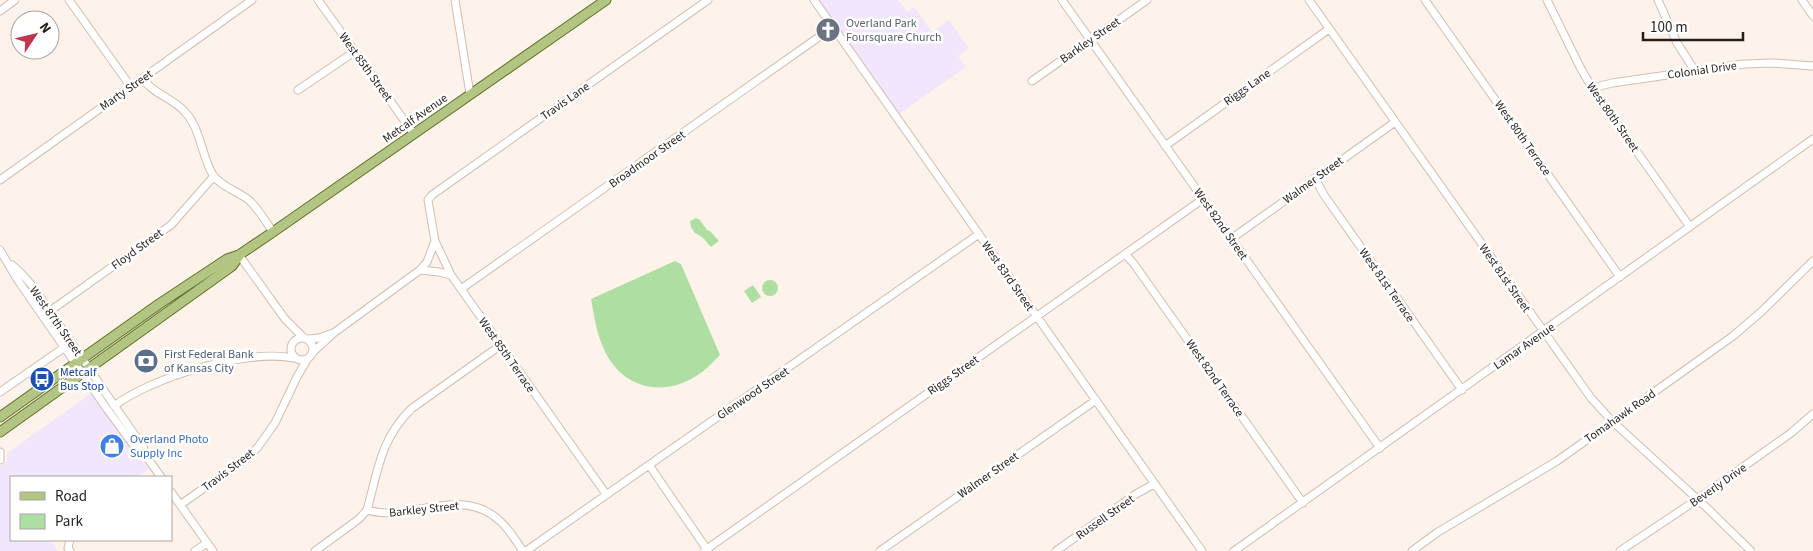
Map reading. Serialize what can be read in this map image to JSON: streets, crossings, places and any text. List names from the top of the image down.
{
  "streets": {
    "main road": ["Metcalf Avenue"],
    "street": [
      "Barkley Street",
      "West 85th Street",
      "Colonial Drive",
      "Riggs Lane",
      "Marty Street",
      "Travis Lane",
      "West 80th Street",
      "West 80th Terrace",
      "Broadmoor Street",
      "Walmer Street",
      "West 82nd Street",
      "Floyd Street",
      "West 83rd Street",
      "West 81st Street",
      "West 81st Terrace",
      "West 87th Street",
      "Lamar Avenue",
      "West 85th Terrace",
      "Riggs Street",
      "West 82nd Terrace",
      "Glenwood Street",
      "Tomahawk Road",
      "Travis Street",
      "Beverly Drive",
      "Russell Street"
    ]
  },
  "crossings": [
    ["Barkley Street", "West 82nd Street"],
    ["Barkley Street", "Glenwood Street"],
    ["West 85th Street", "Metcalf Avenue"],
    ["Colonial Drive", "West 80th Street"],
    ["Riggs Lane", "West 82nd Street"],
    ["Riggs Lane", "West 81st Street"],
    ["Travis Lane", "West 85th Terrace"],
    ["West 80th Street", "Lamar Avenue"],
    ["Metcalf Avenue", "West 87th Street"],
    ["West 80th Terrace", "Lamar Avenue"],
    ["Broadmoor Street", "West 83rd Street"],
    ["Broadmoor Street", "West 85th Terrace"],
    ["Walmer Street", "West 82nd Street"],
    ["Walmer Street", "West 83rd Street"],
    ["Walmer Street", "West 81st Street"],
    ["Walmer Street", "West 81st Terrace"],
    ["West 82nd Street", "Lamar Avenue"],
    ["West 82nd Street", "Riggs Street"],
    ["Floyd Street", "West 87th Street"],
    ["West 83rd Street", "Riggs Street"],
    ["West 83rd Street", "Glenwood Street"],
    ["West 83rd Street", "Russell Street"],
    ["West 81st Street", "Lamar Avenue"],
    ["West 81st Street", "Tomahawk Road"],
    ["West 81st Street", "Beverly Drive"],
    ["West 81st Terrace", "Lamar Avenue"],
    ["Lamar Avenue", "West 82nd Terrace"],
    ["West 85th Terrace", "Glenwood Street"],
    ["West 85th Terrace", "Travis Street"],
    ["Riggs Street", "West 82nd Terrace"]
  ],
  "places": {
    "church": ["Overland Park Foursquare Church"],
    "bank": ["First Federal Bank of Kansas City"],
    "bus stop": ["Metcalf Bus Stop"],
    "shop": ["Overland Photo Supply Inc"]
  },
  "legend": ["Road", "Park"],
  "scale_bar": "100 m",
  "north": "top right"
}
